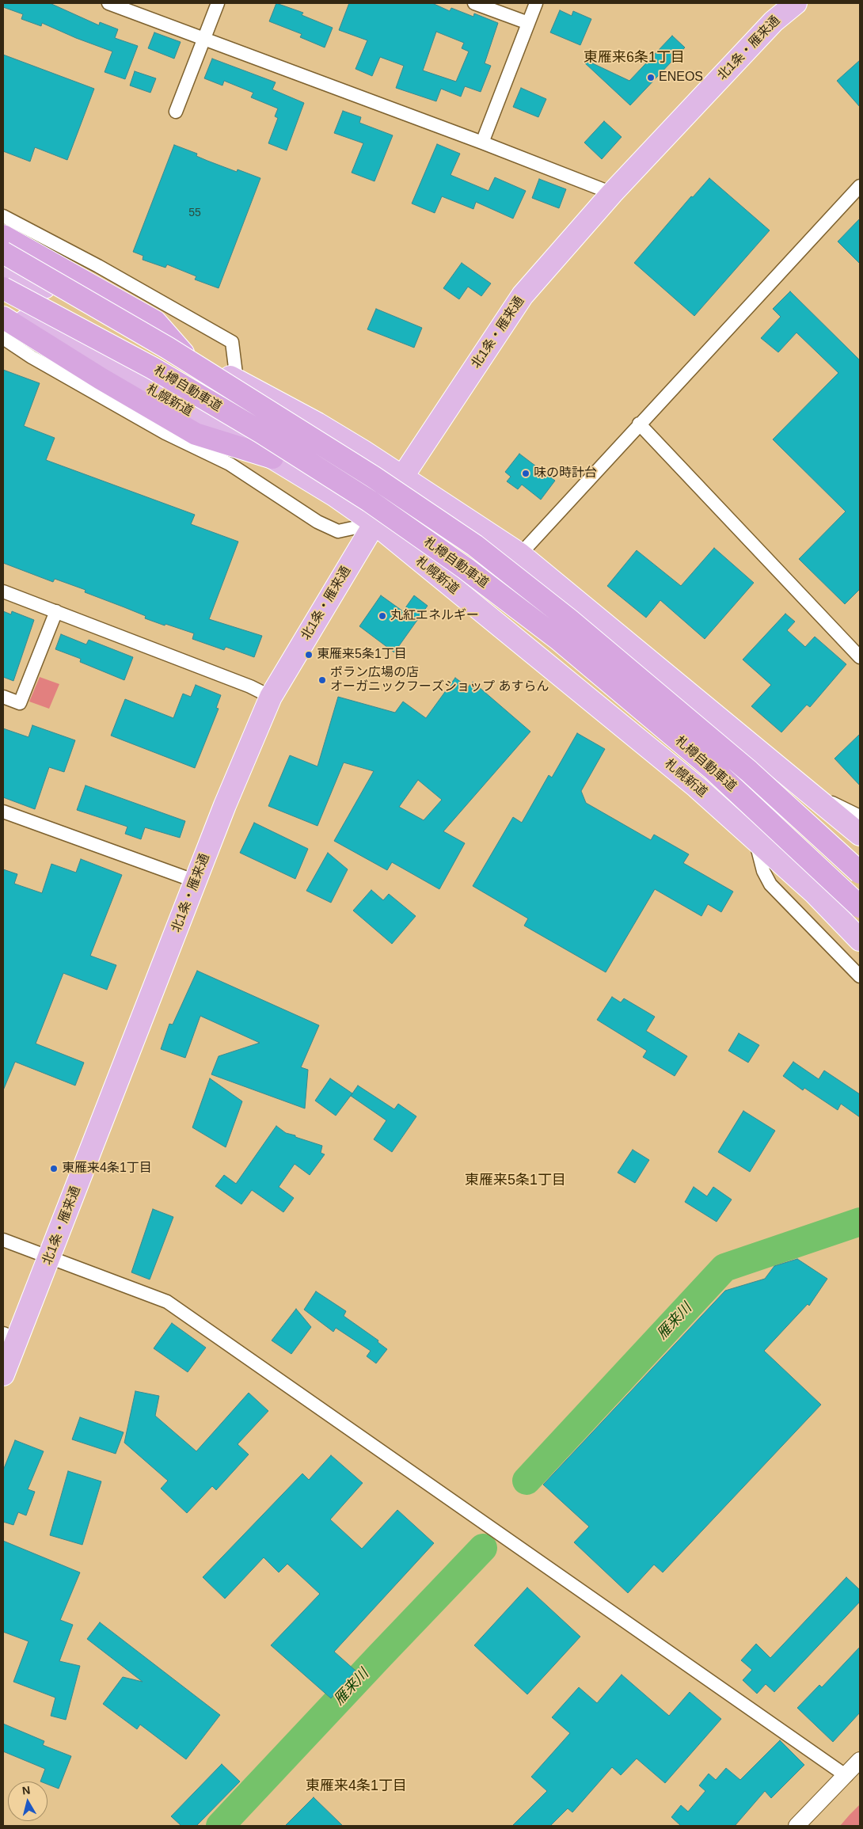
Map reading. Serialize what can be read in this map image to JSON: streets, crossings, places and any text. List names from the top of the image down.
{
  "streets": {
    "highway": ["北1条・雁来通", "札樽自動車道", "札幌新道"]
  },
  "crossings": [
    ["北1条・雁来通", "札幌新道"]
  ],
  "districts": ["東雁来6条1丁目", "東雁来5条1丁目", "東雁来4条1丁目"],
  "water": ["雁来川"],
  "places": [
    "ENEOS",
    "味の時計台",
    "丸紅エネルギー",
    "東雁来5条1丁目",
    "ポラン広場の店 オーガニックフーズショップ あすらん",
    "東雁来4条1丁目"
  ],
  "house_numbers": ["55"],
  "north": "top"
}
